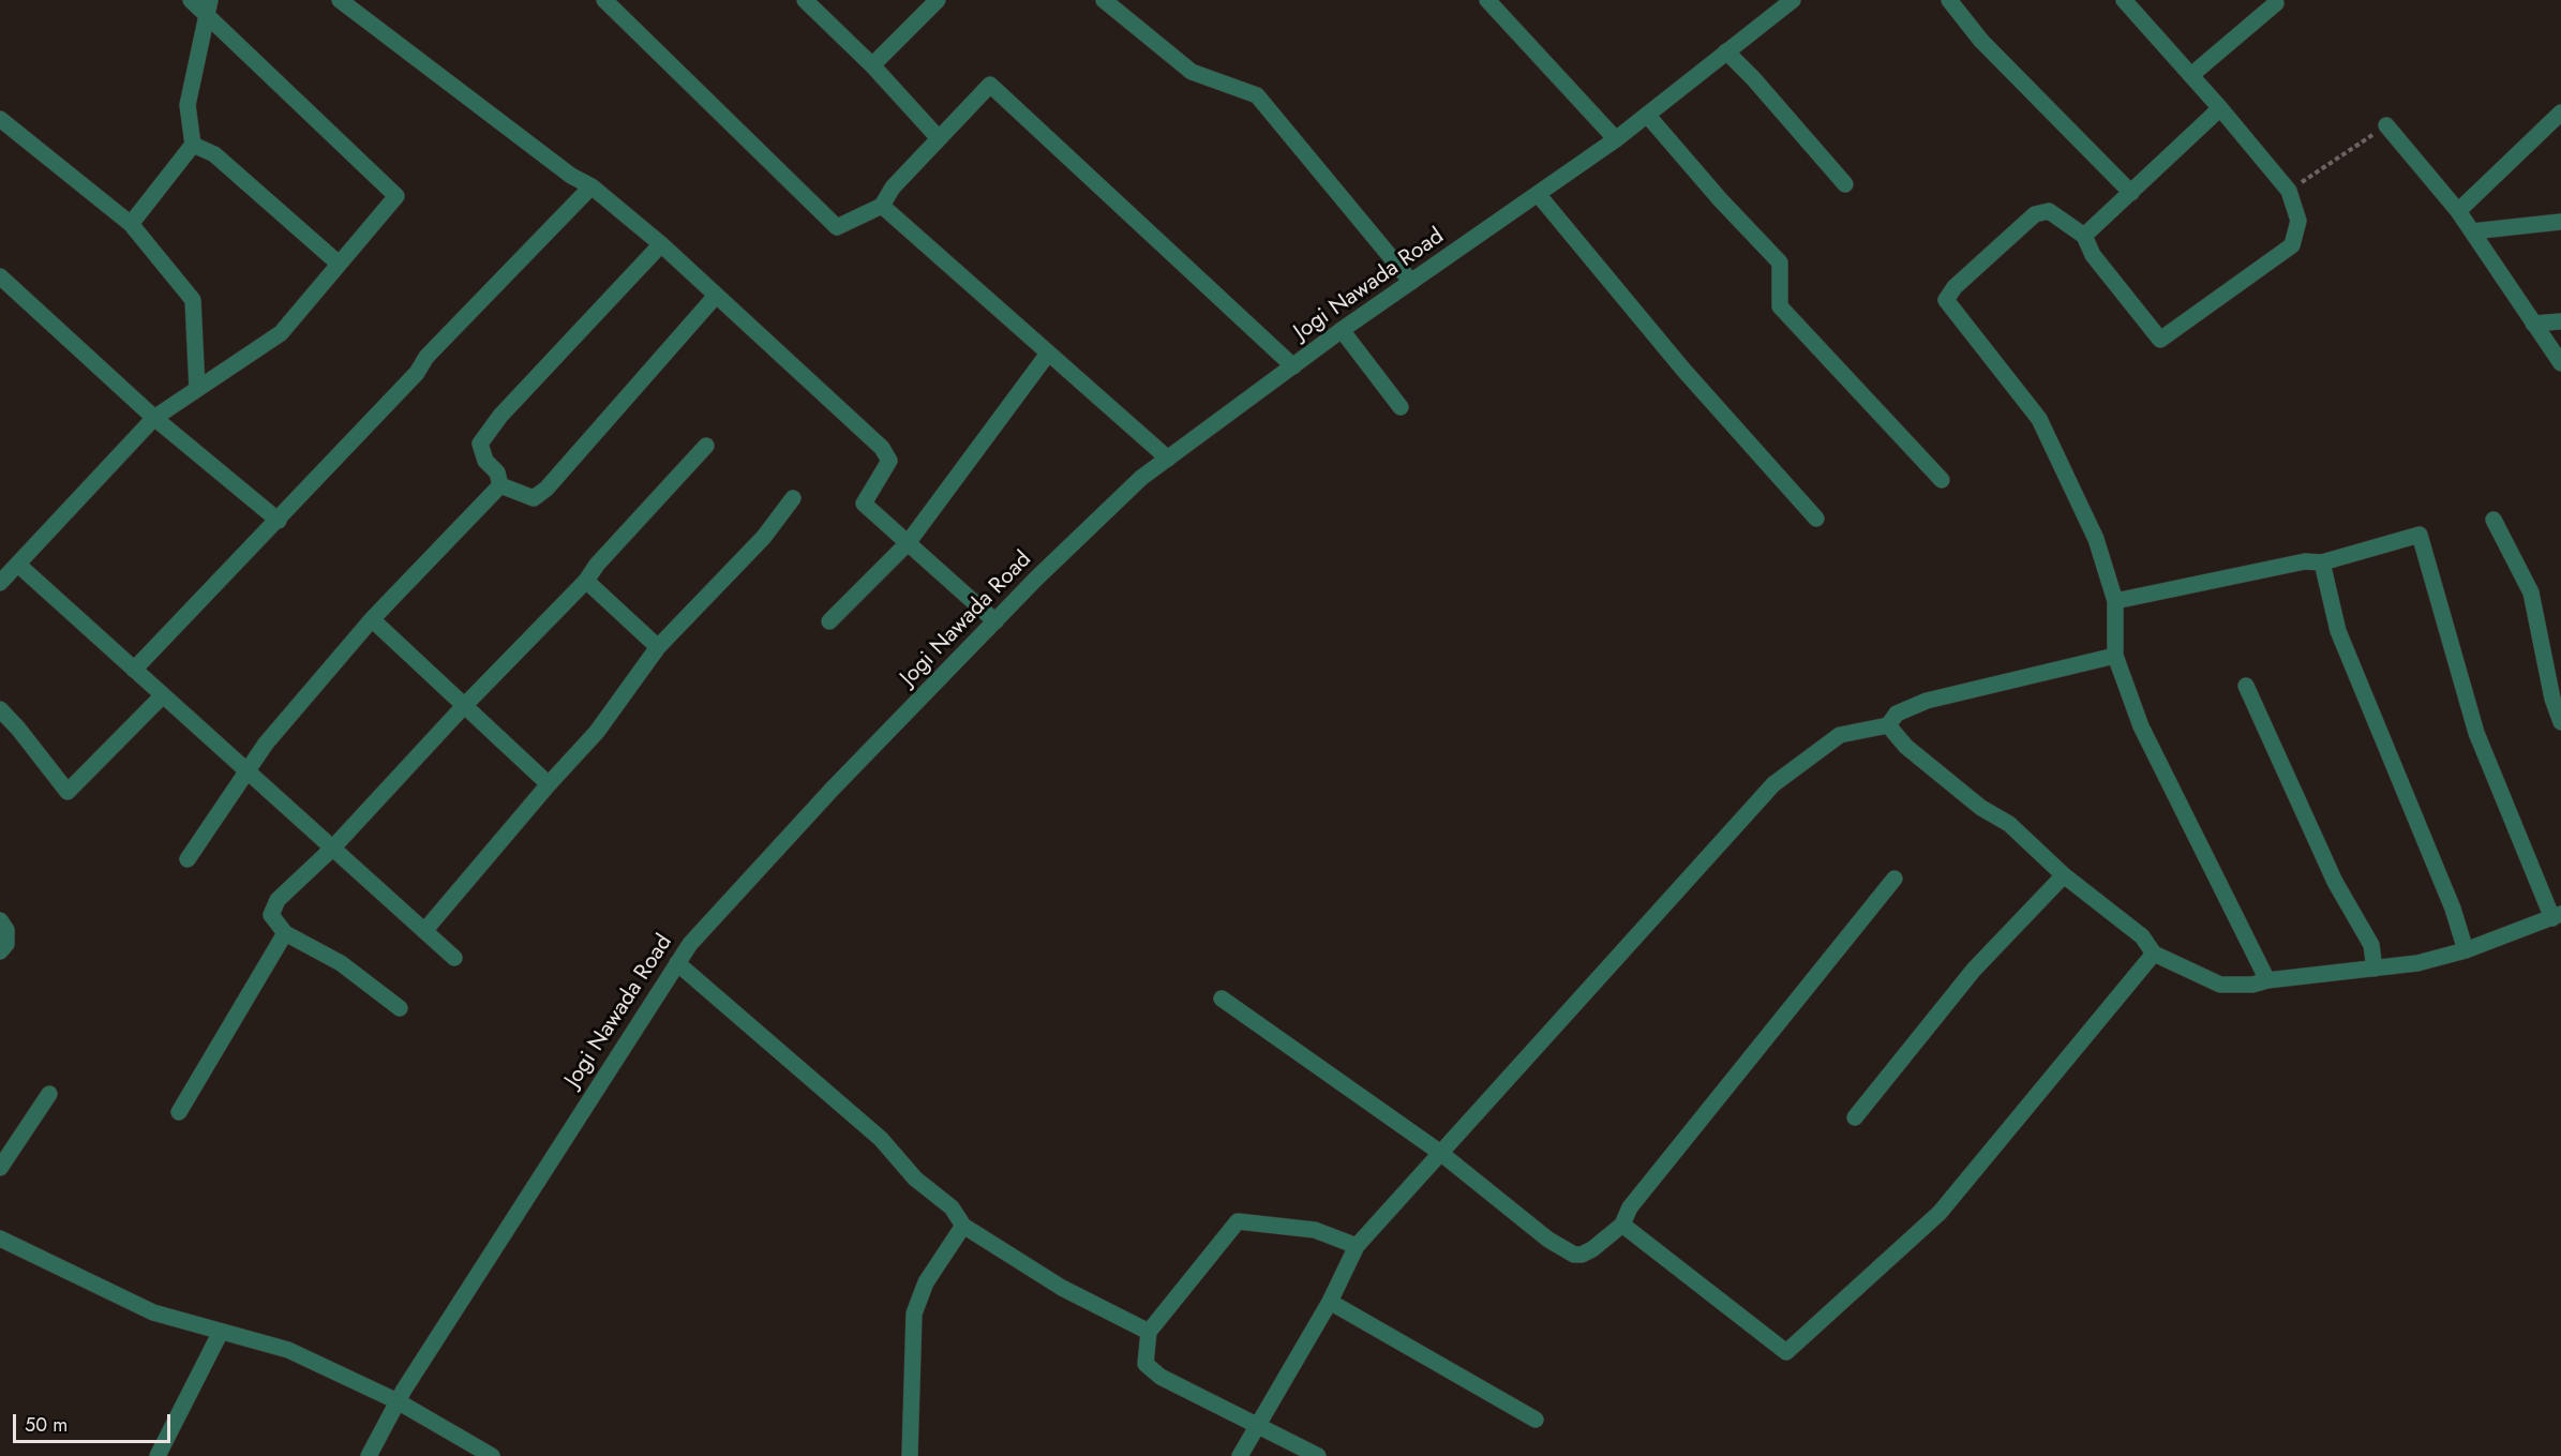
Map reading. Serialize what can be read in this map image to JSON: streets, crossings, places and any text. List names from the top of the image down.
{
  "streets": {
    "street": ["Jogi Nawada Road"]
  },
  "scale_bar": "50 m"
}
